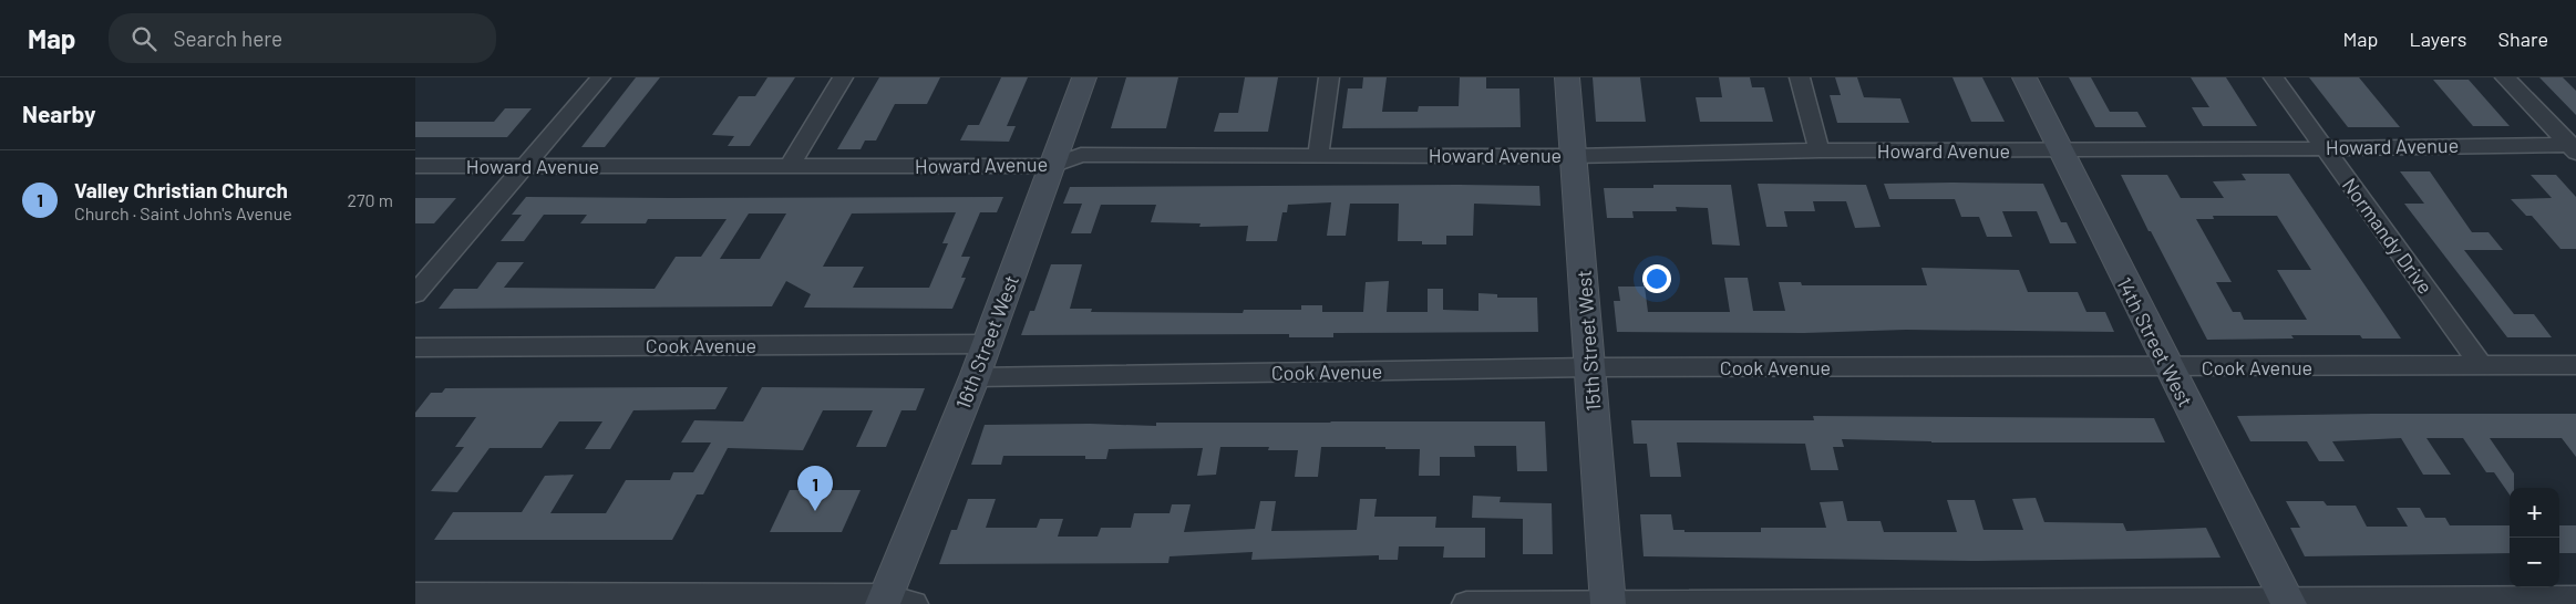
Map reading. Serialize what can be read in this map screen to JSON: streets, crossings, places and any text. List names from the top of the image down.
{
  "streets": {
    "street": [
      "Howard Avenue",
      "Normandy Drive",
      "15th Street West",
      "16th Street West",
      "14th Street West",
      "Cook Avenue"
    ]
  },
  "crossings": [
    ["Howard Avenue", "Normandy Drive"],
    ["Howard Avenue", "15th Street West"],
    ["Howard Avenue", "16th Street West"],
    ["Howard Avenue", "14th Street West"],
    ["Normandy Drive", "Cook Avenue"],
    ["15th Street West", "Cook Avenue"],
    ["16th Street West", "Cook Avenue"],
    ["14th Street West", "Cook Avenue"]
  ],
  "page": {
    "header": "Map",
    "search": "Search here",
    "nav": ["Map", "Layers", "Share"],
    "heading": "Nearby",
    "list": [
      {
        "mark": "1",
        "name": "Valley Christian Church",
        "note": "Church · Saint John's Avenue",
        "value": "270 m"
      }
    ],
    "pins": "1",
    "map_buttons": ["+", "−"]
  }
}
